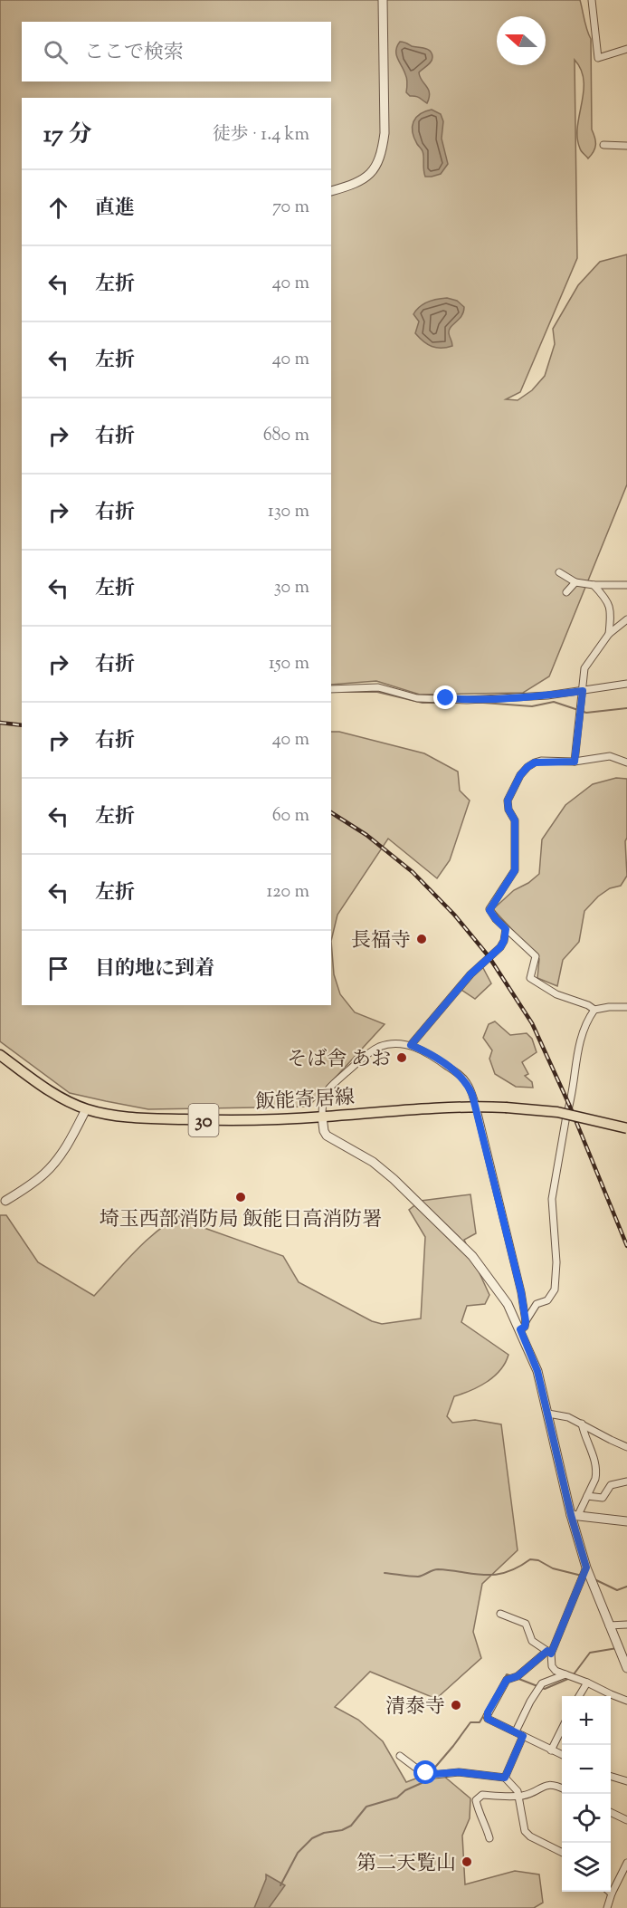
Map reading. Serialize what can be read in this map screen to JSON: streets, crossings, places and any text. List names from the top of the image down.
{
  "streets": {
    "main road": ["飯能寄居線", "30"]
  },
  "places": [
    "長福寺",
    "そば舎 あお",
    "埼玉西部消防局 飯能日高消防署",
    "清泰寺",
    "第二天覧山"
  ],
  "north": "left",
  "page": {
    "search": "ここで検索",
    "heading": ["17 分", "徒歩 · 1.4 km"],
    "list": [
      ["直進", "70 m"],
      ["左折", "40 m"],
      ["左折", "40 m"],
      ["右折", "680 m"],
      ["右折", "130 m"],
      ["左折", "30 m"],
      ["右折", "150 m"],
      ["右折", "40 m"],
      ["左折", "60 m"],
      ["左折", "120 m"],
      "目的地に到着"
    ],
    "map_buttons": ["+", "−"]
  }
}
